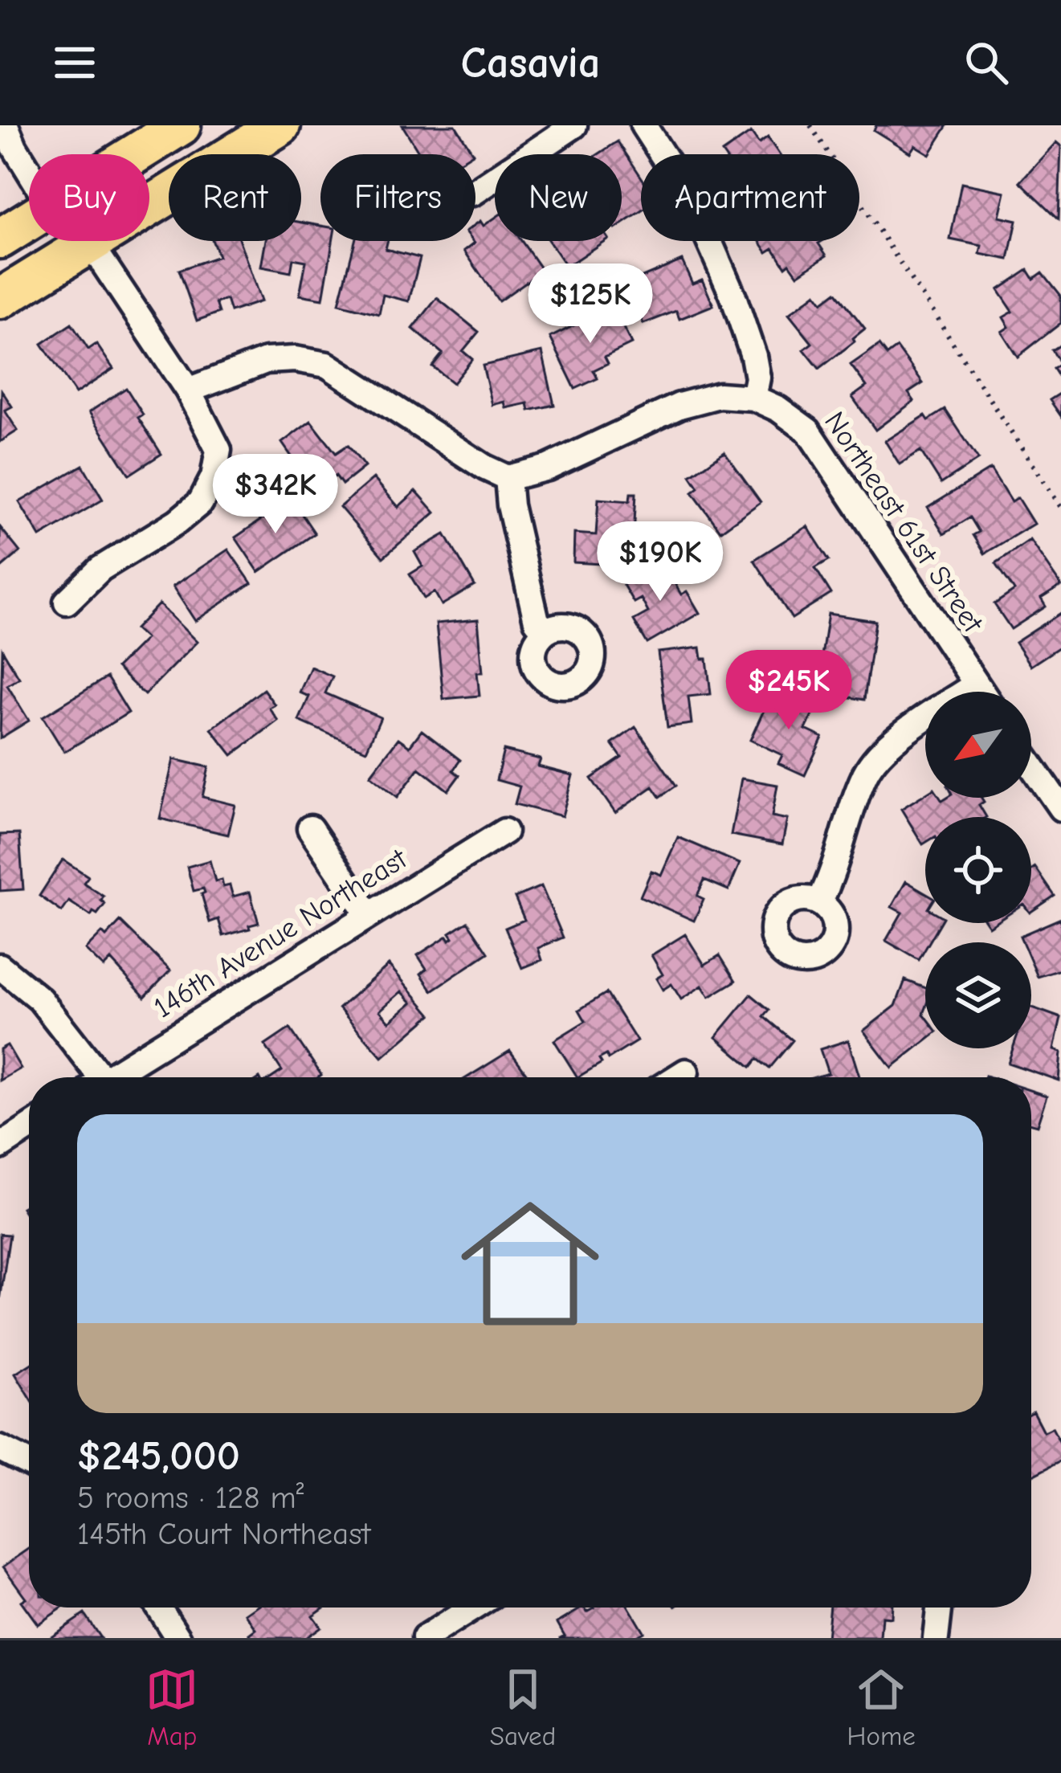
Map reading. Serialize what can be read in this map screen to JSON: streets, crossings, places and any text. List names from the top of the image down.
{
  "streets": {
    "street": ["Northeast 61st Street", "146th Avenue Northeast"]
  },
  "north": "bottom left",
  "page": {
    "header": "Casavia",
    "chip": [
      "Buy",
      "Rent",
      "Filters",
      "New",
      "Apartment"
    ],
    "price": [
      "$125K",
      "$342K",
      "$190K",
      "$245K"
    ],
    "list": [
      {
        "name": "$245,000",
        "note": "5 rooms · 128 m² · 145th Court Northeast"
      }
    ],
    "tabs": ["Map", "Saved", "Home"]
  }
}
